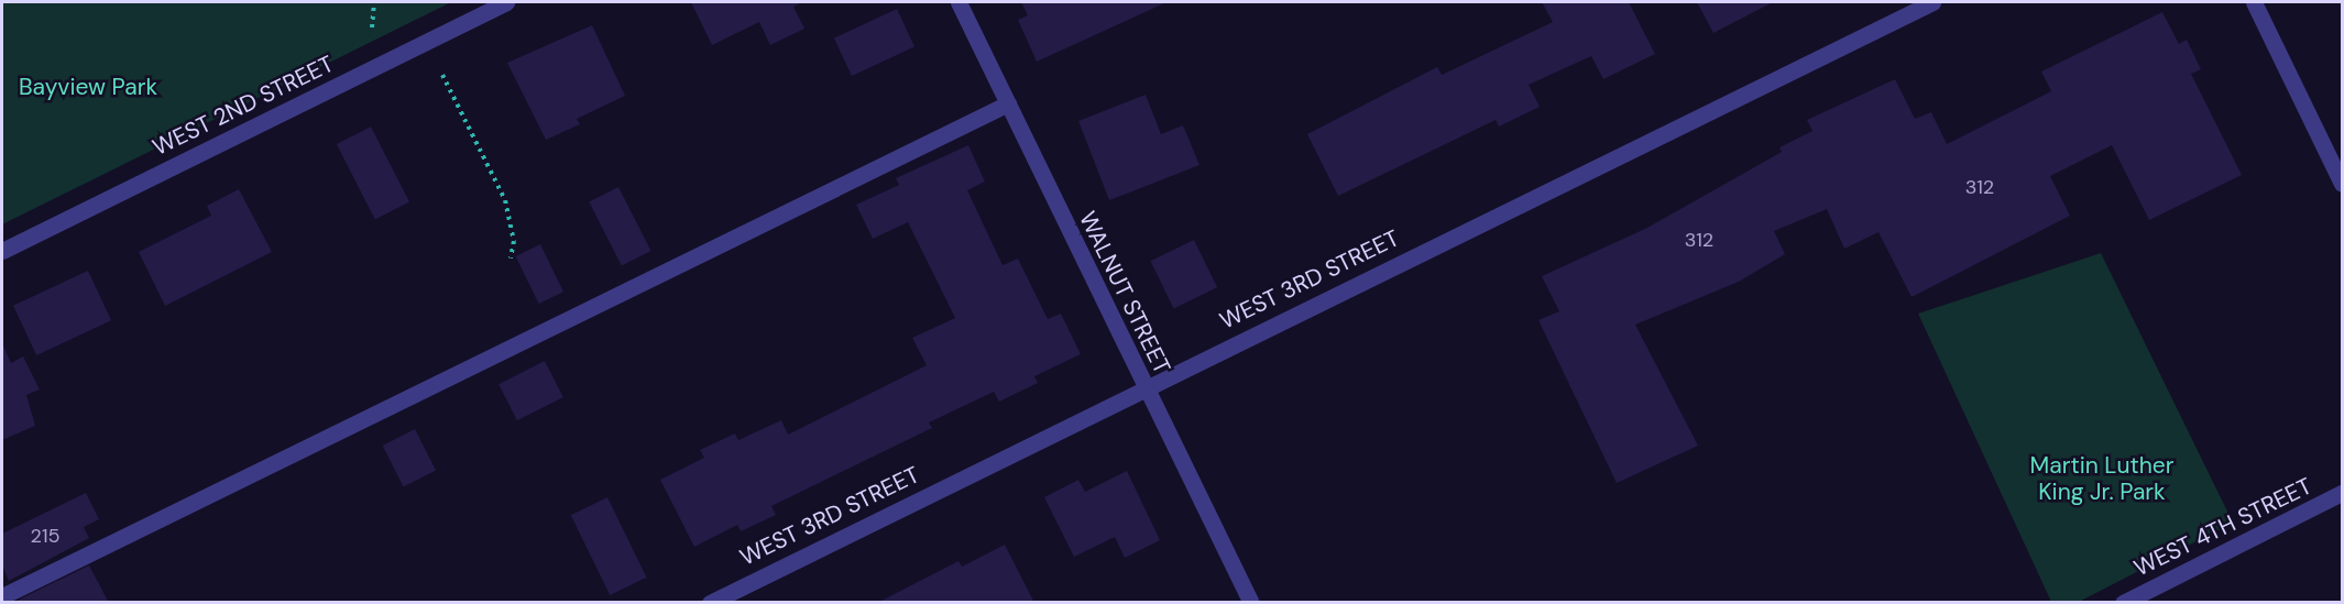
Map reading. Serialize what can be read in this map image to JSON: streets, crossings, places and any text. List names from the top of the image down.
{
  "streets": {
    "street": [
      "WEST 2ND STREET",
      "WEST 3RD STREET",
      "WALNUT STREET",
      "WEST 4TH STREET"
    ]
  },
  "crossings": [
    ["WEST 3RD STREET", "WALNUT STREET"]
  ],
  "parks": ["Bayview Park", "Martin Luther King Jr. Park"],
  "house_numbers": ["312", "312", "215"]
}
